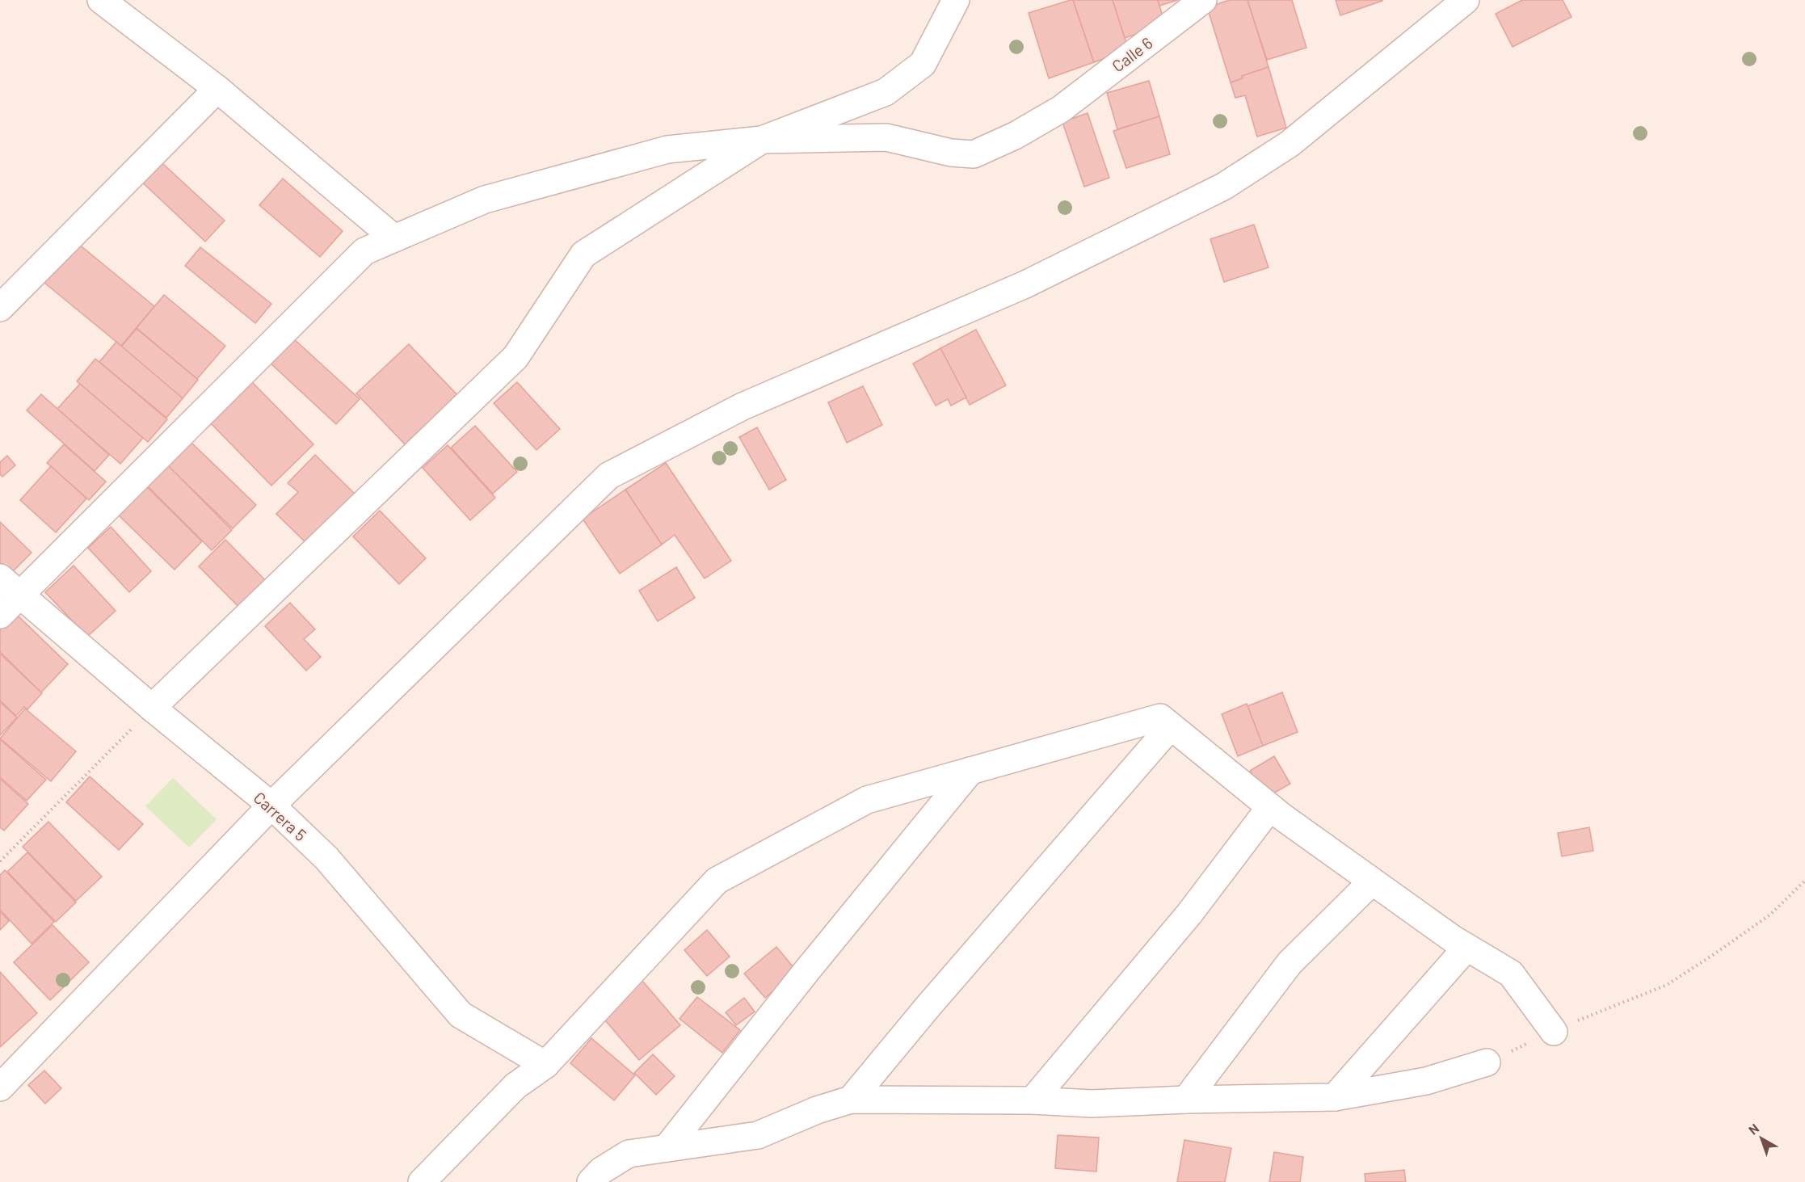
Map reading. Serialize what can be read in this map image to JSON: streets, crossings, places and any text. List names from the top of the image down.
{
  "streets": {
    "street": ["Calle 6", "Carrera 5"]
  },
  "north": "top left"
}
